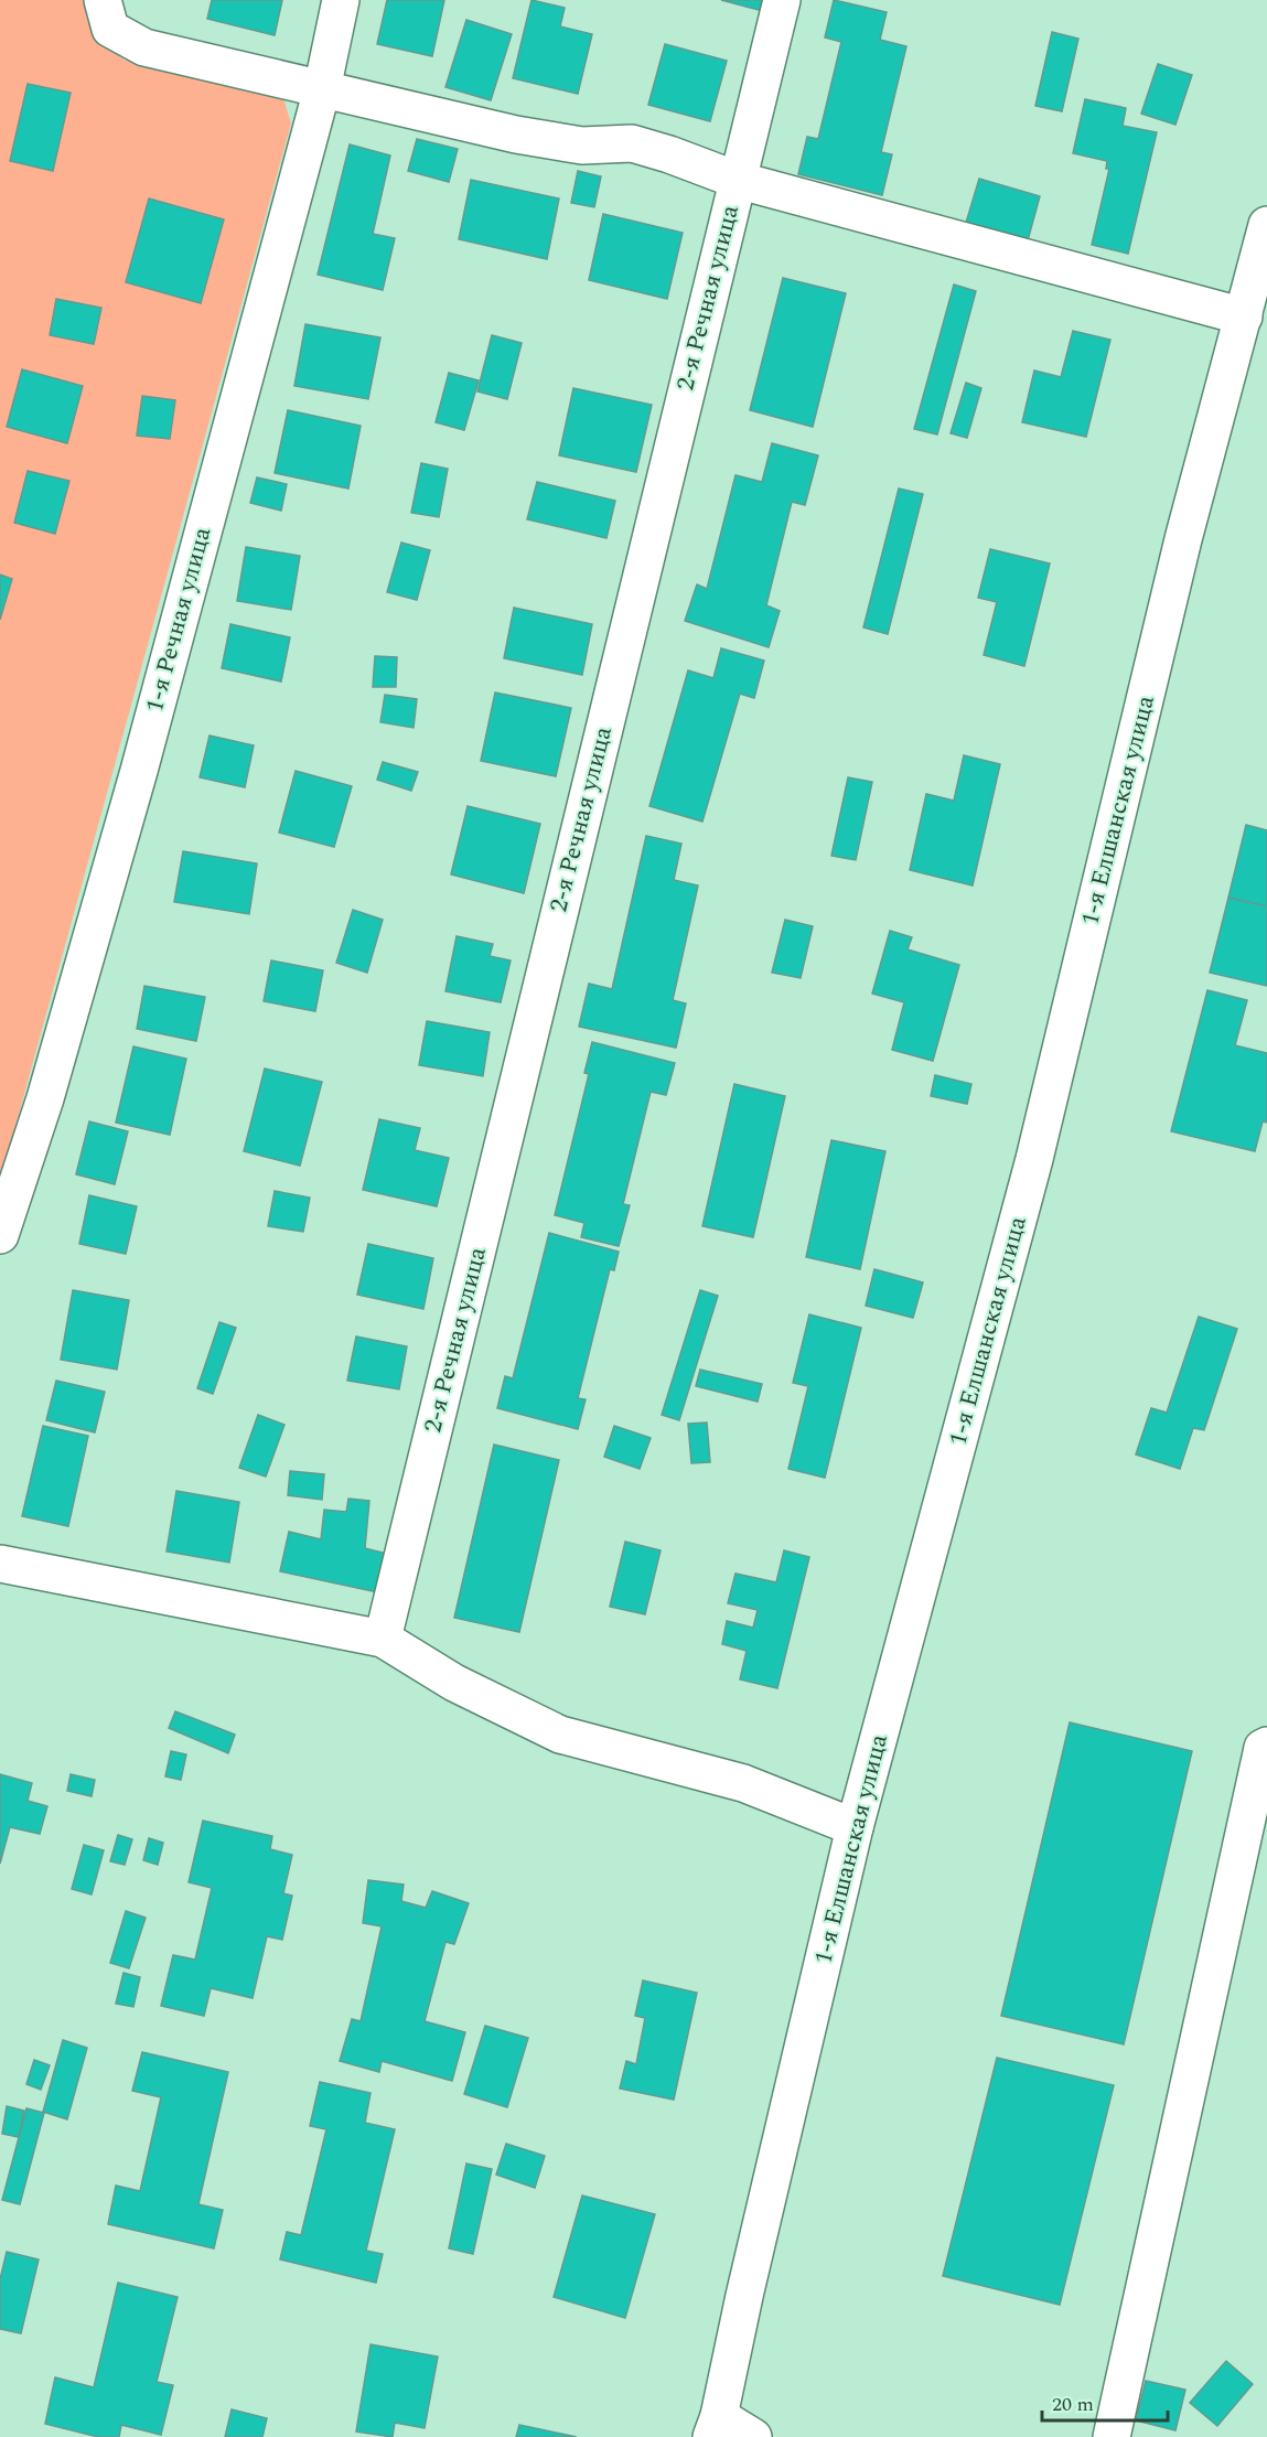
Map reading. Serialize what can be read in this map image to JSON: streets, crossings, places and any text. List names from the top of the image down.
{
  "streets": {
    "street": ["2-я Речная улица", "1-я Речная улица", "1-я Елшанская улица"]
  },
  "scale_bar": "20 m"
}
